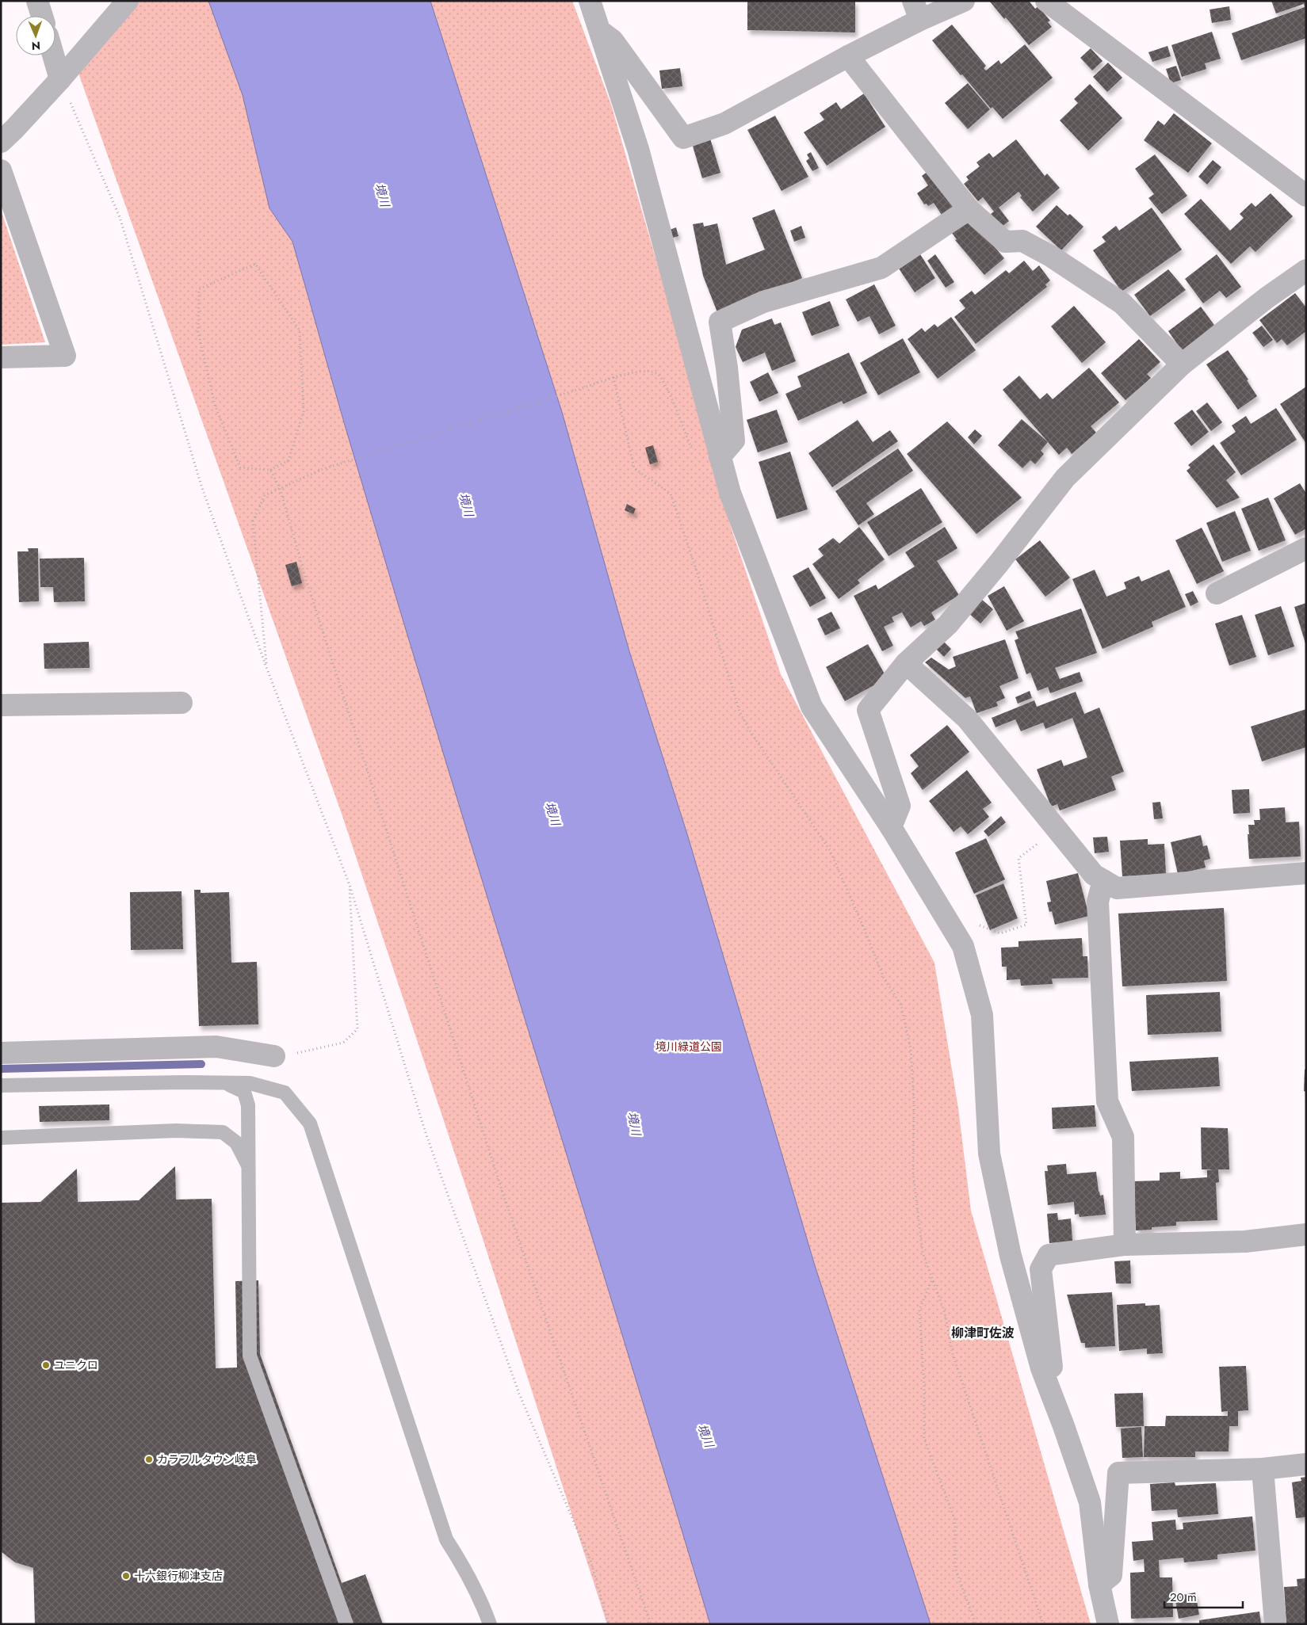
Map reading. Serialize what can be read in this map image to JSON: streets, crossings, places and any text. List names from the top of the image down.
{
  "districts": ["柳津町佐波"],
  "water": ["境川"],
  "parks": ["境川緑道公園"],
  "places": ["ユニクロ", "カラフルタウン岐阜", "十六銀行柳津支店"],
  "scale_bar": "20 m",
  "north": "bottom"
}
